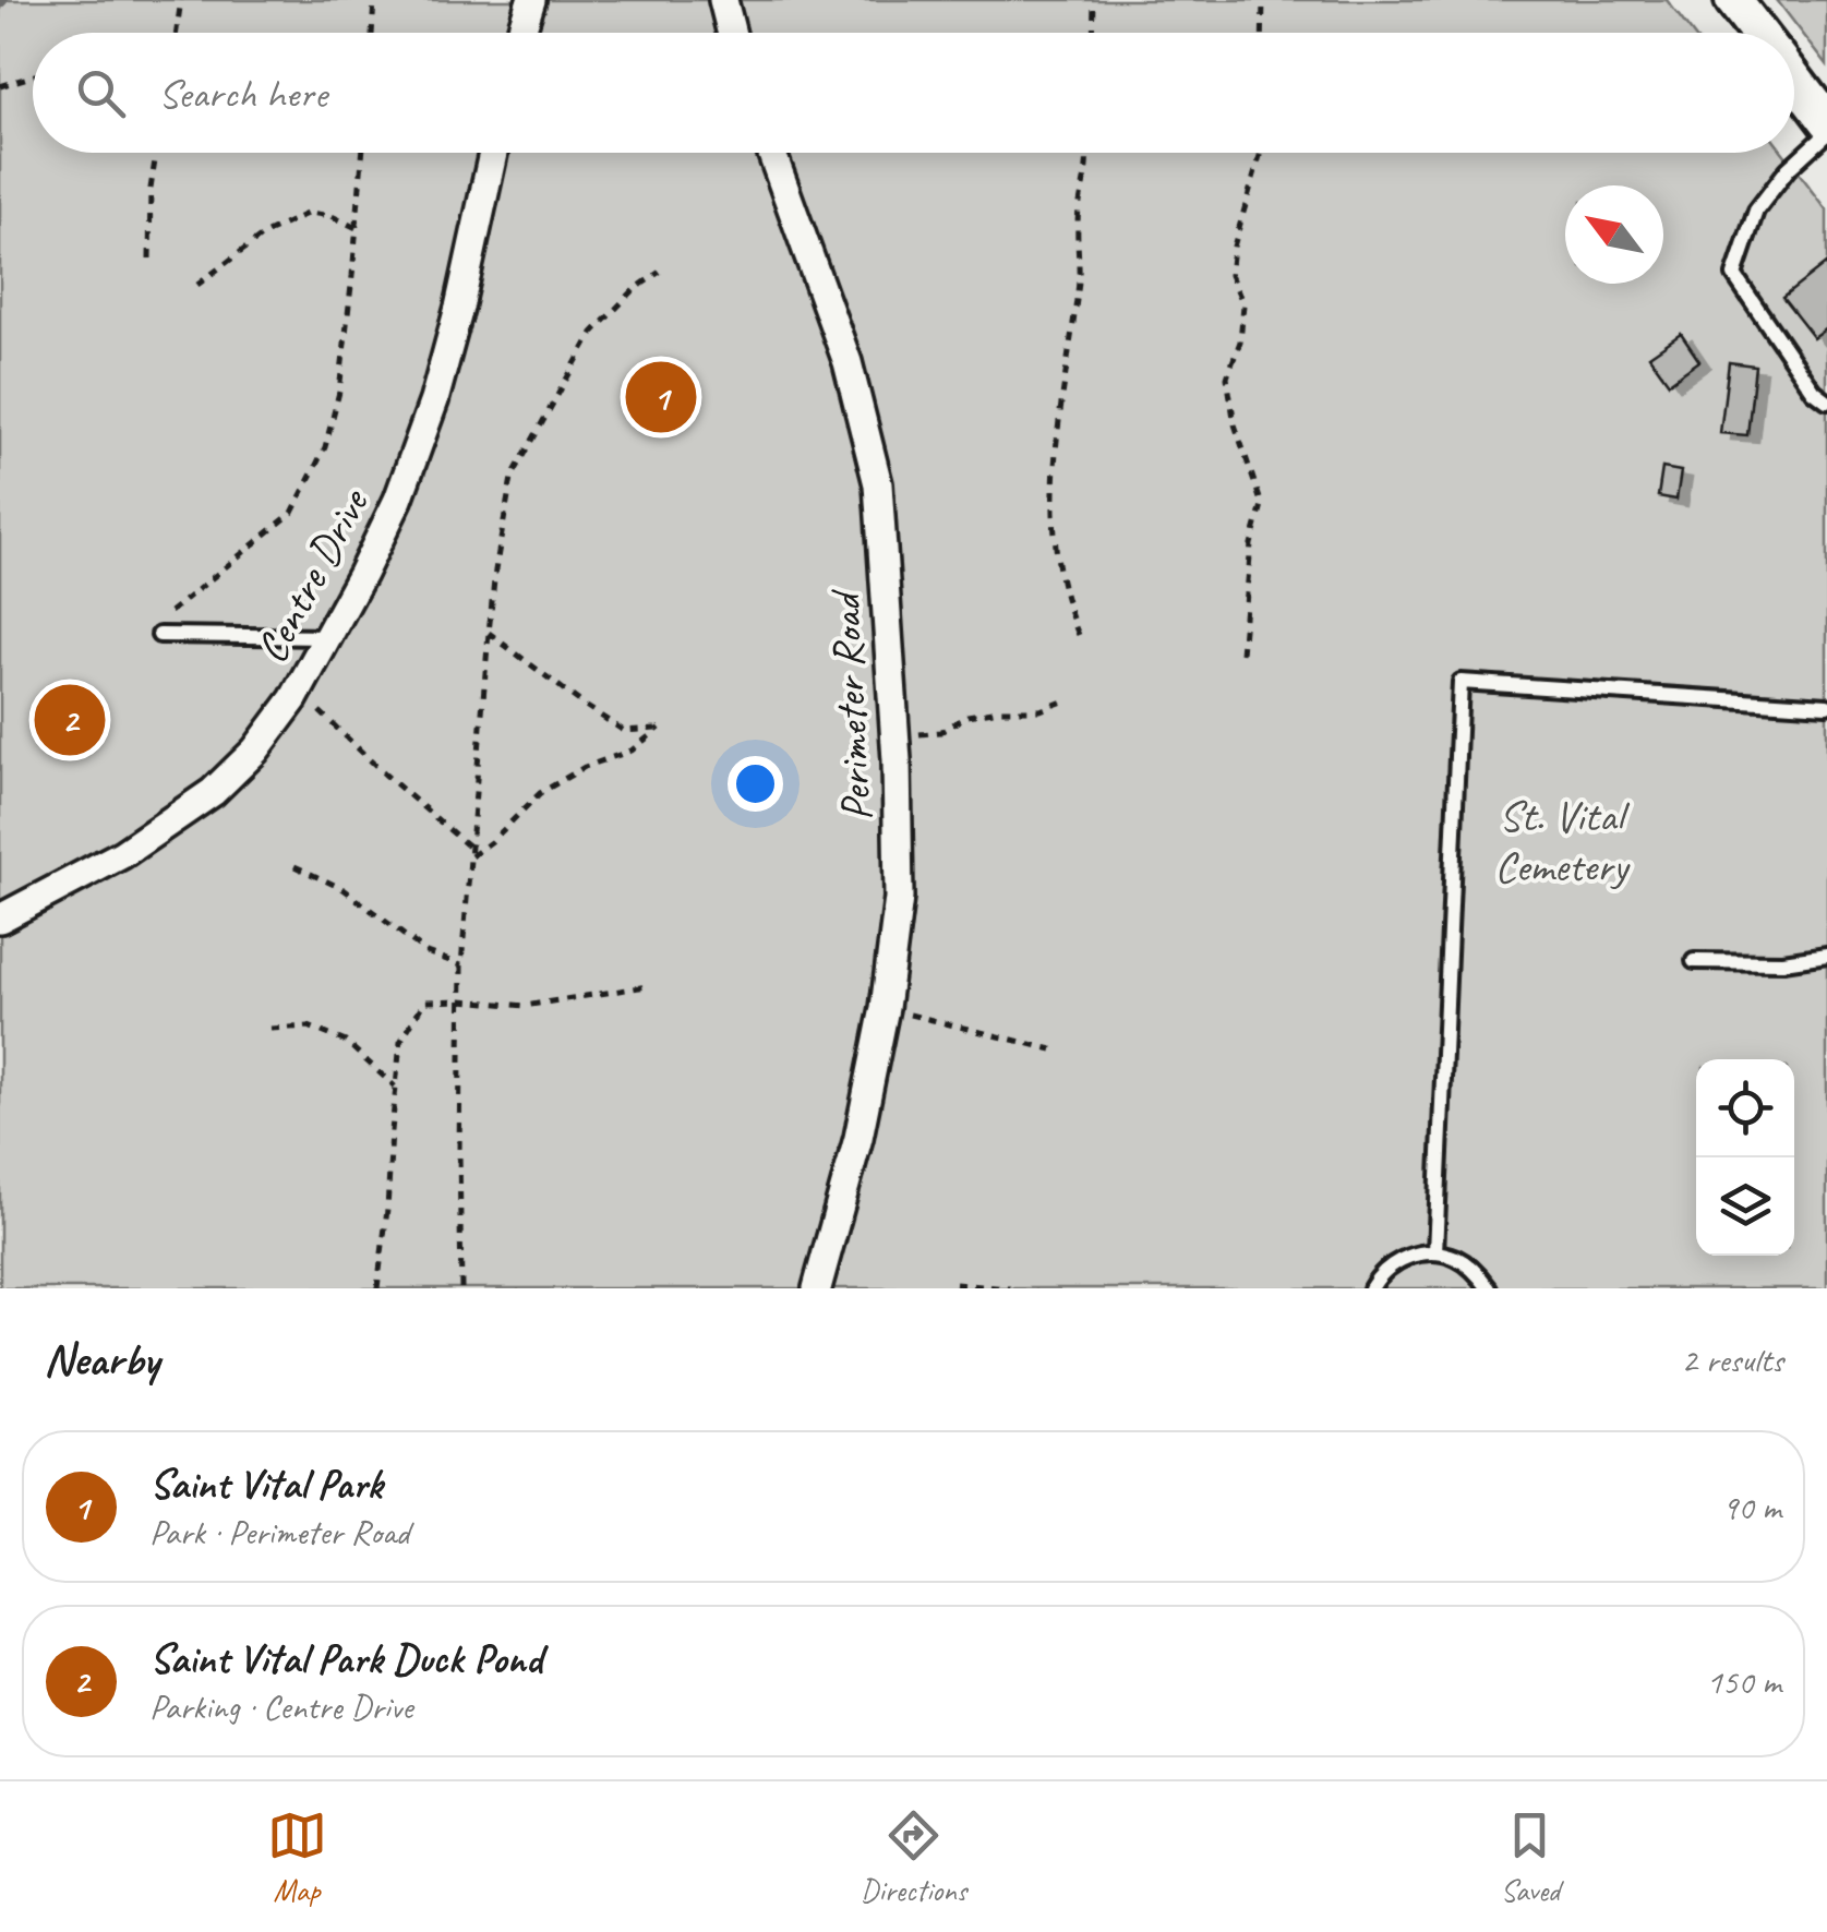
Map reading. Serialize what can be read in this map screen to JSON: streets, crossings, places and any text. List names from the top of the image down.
{
  "streets": {
    "street": ["Centre Drive", "Perimeter Road"]
  },
  "parks": ["St. Vital Cemetery"],
  "north": "top left",
  "page": {
    "search": "Search here",
    "pins": ["1", "2"],
    "heading": ["Nearby", "2 results"],
    "list": [
      {
        "mark": "1",
        "name": "Saint Vital Park",
        "note": "Park · Perimeter Road",
        "value": "90 m"
      },
      {
        "mark": "2",
        "name": "Saint Vital Park Duck Pond",
        "note": "Parking · Centre Drive",
        "value": "150 m"
      }
    ],
    "nav": ["Map", "Directions", "Saved"]
  }
}
